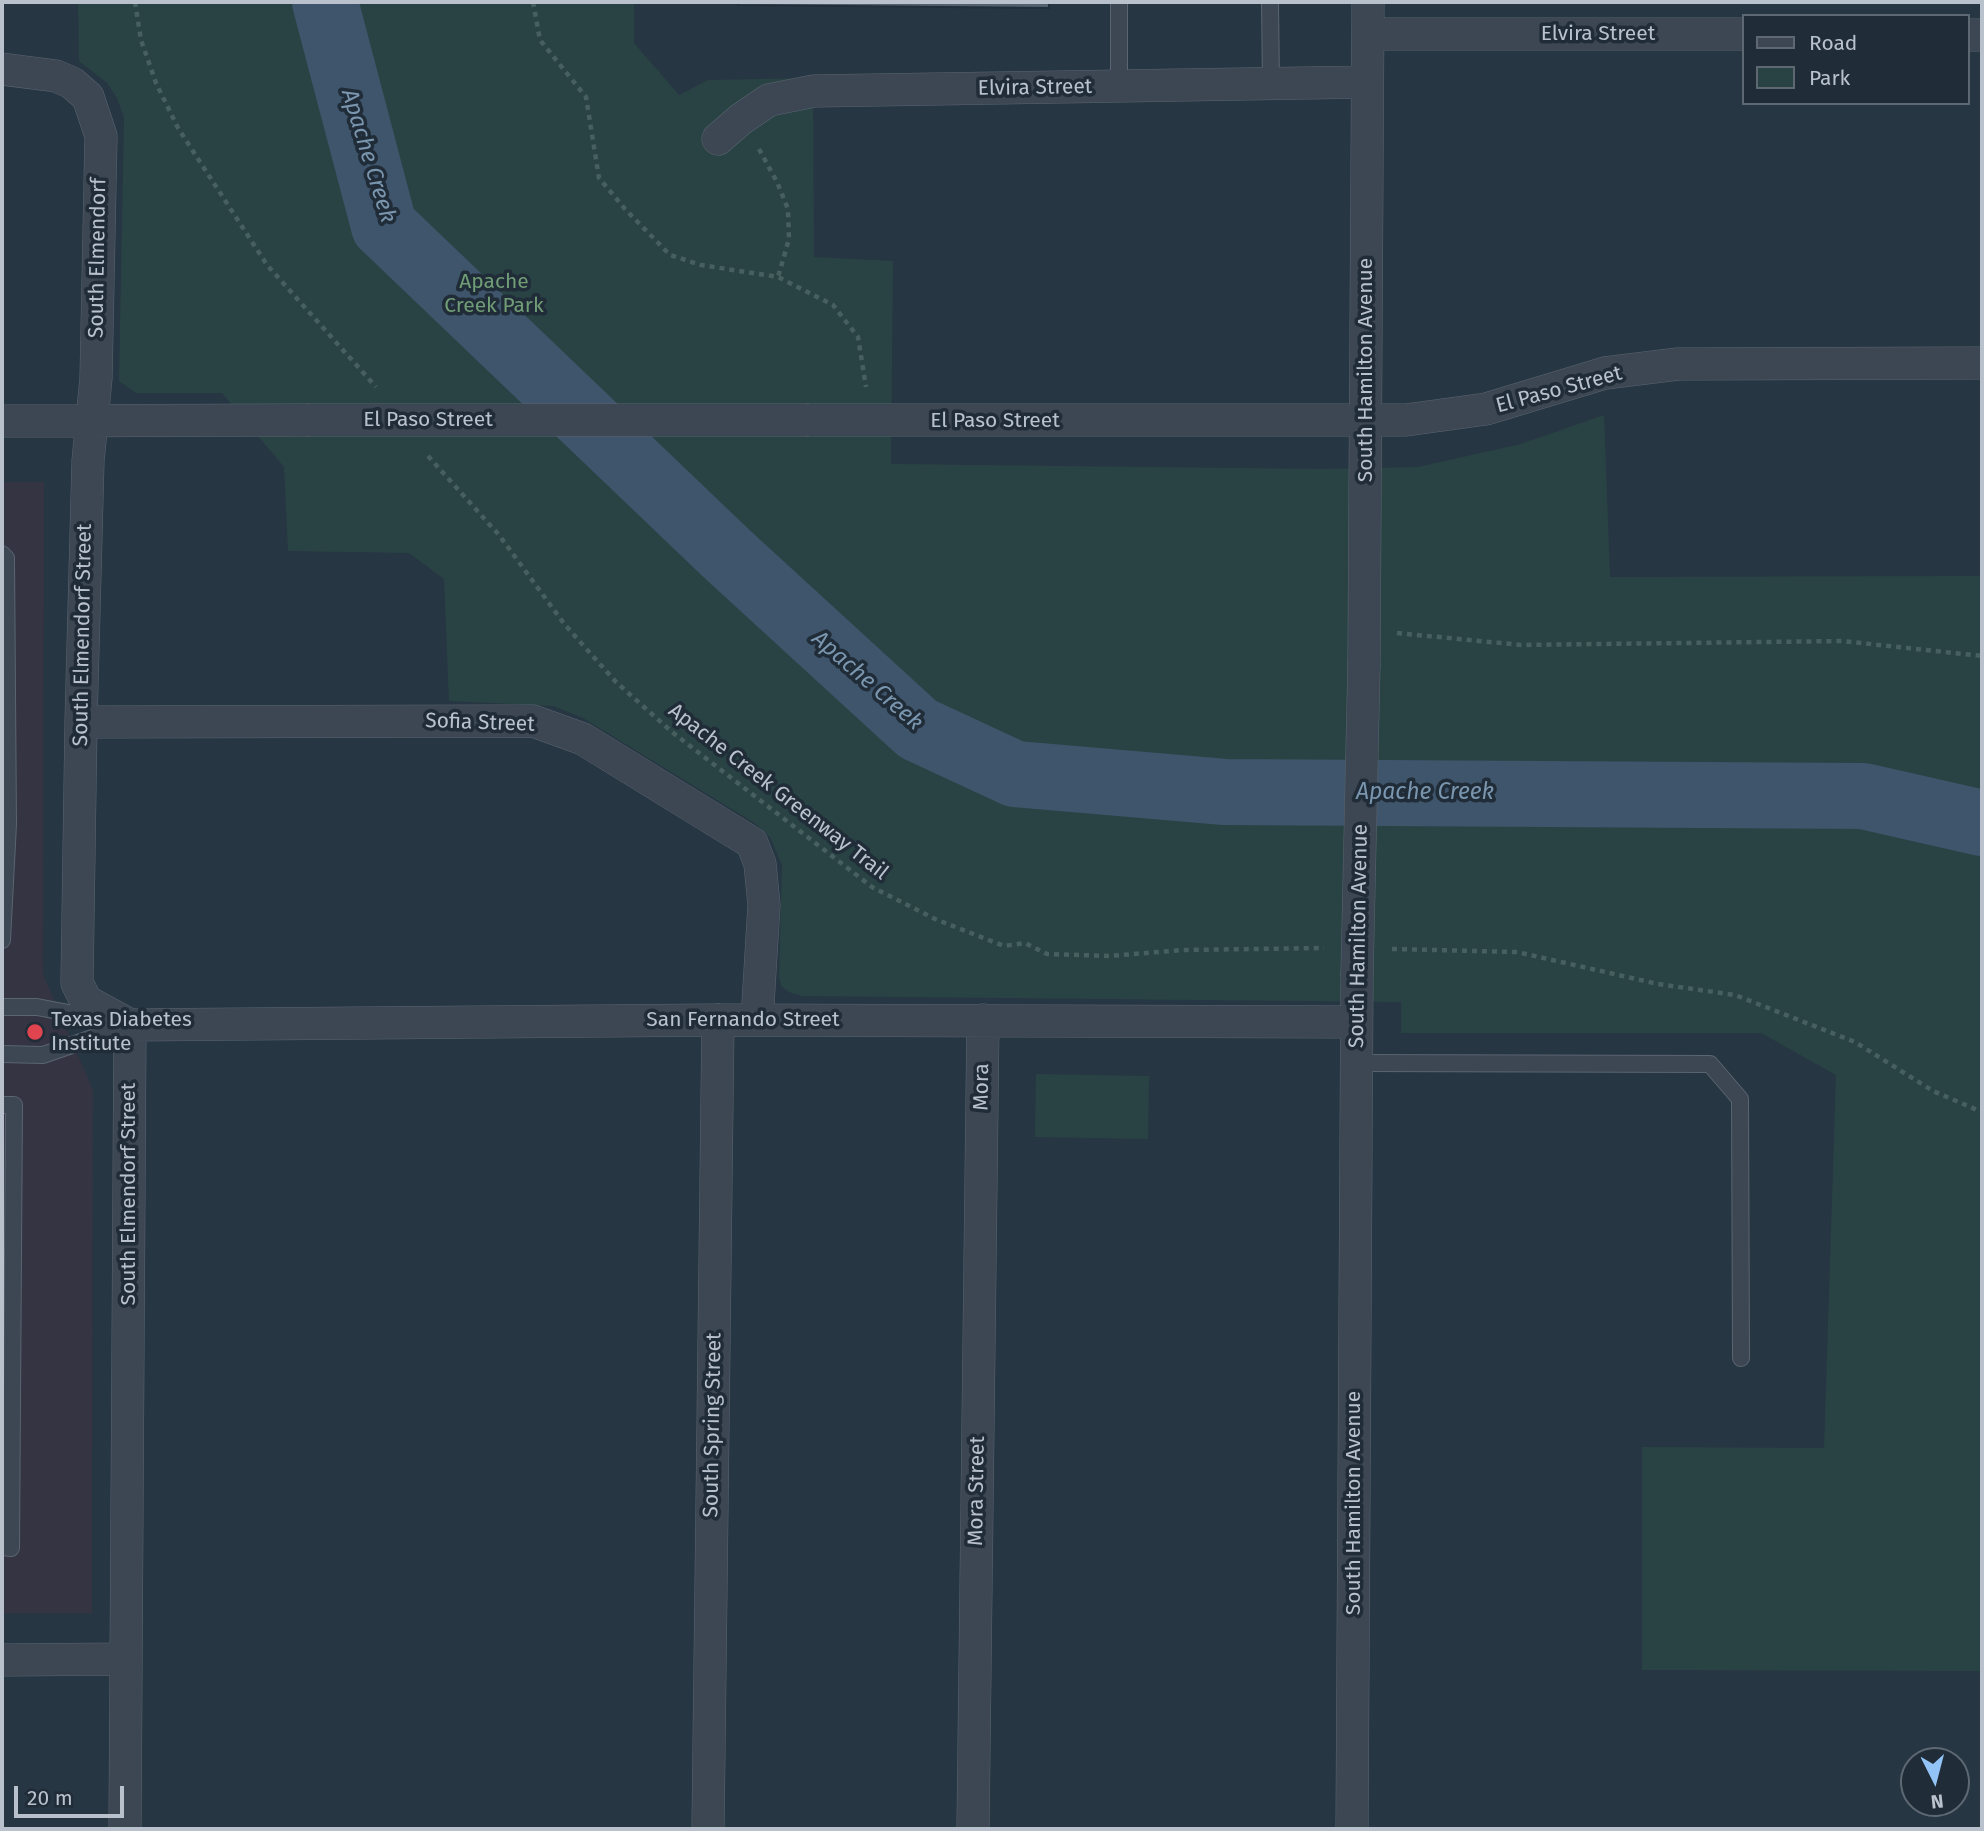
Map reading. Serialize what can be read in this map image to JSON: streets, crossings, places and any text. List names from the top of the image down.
{
  "streets": {
    "street": [
      "Elvira Street",
      "South Elmendorf",
      "South Hamilton Avenue",
      "El Paso Street",
      "South Elmendorf Street",
      "Sofia Street",
      "San Fernando Street",
      "Mora",
      "South Spring Street",
      "Mora Street"
    ],
    "path": ["Apache Creek Greenway Trail"]
  },
  "crossings": [
    ["Elvira Street", "South Hamilton Avenue"],
    ["South Elmendorf", "El Paso Street"],
    ["South Elmendorf", "South Elmendorf Street"],
    ["South Hamilton Avenue", "El Paso Street"],
    ["South Hamilton Avenue", "San Fernando Street"],
    ["El Paso Street", "South Elmendorf Street"],
    ["South Elmendorf Street", "Sofia Street"],
    ["South Elmendorf Street", "San Fernando Street"],
    ["Sofia Street", "San Fernando Street"],
    ["San Fernando Street", "Mora"],
    ["San Fernando Street", "South Spring Street"],
    ["Mora", "Mora Street"]
  ],
  "water": ["Apache Creek"],
  "parks": ["Apache Creek Park"],
  "places": ["Texas Diabetes Institute"],
  "legend": ["Road", "Park"],
  "scale_bar": "20 m",
  "north": "bottom"
}
